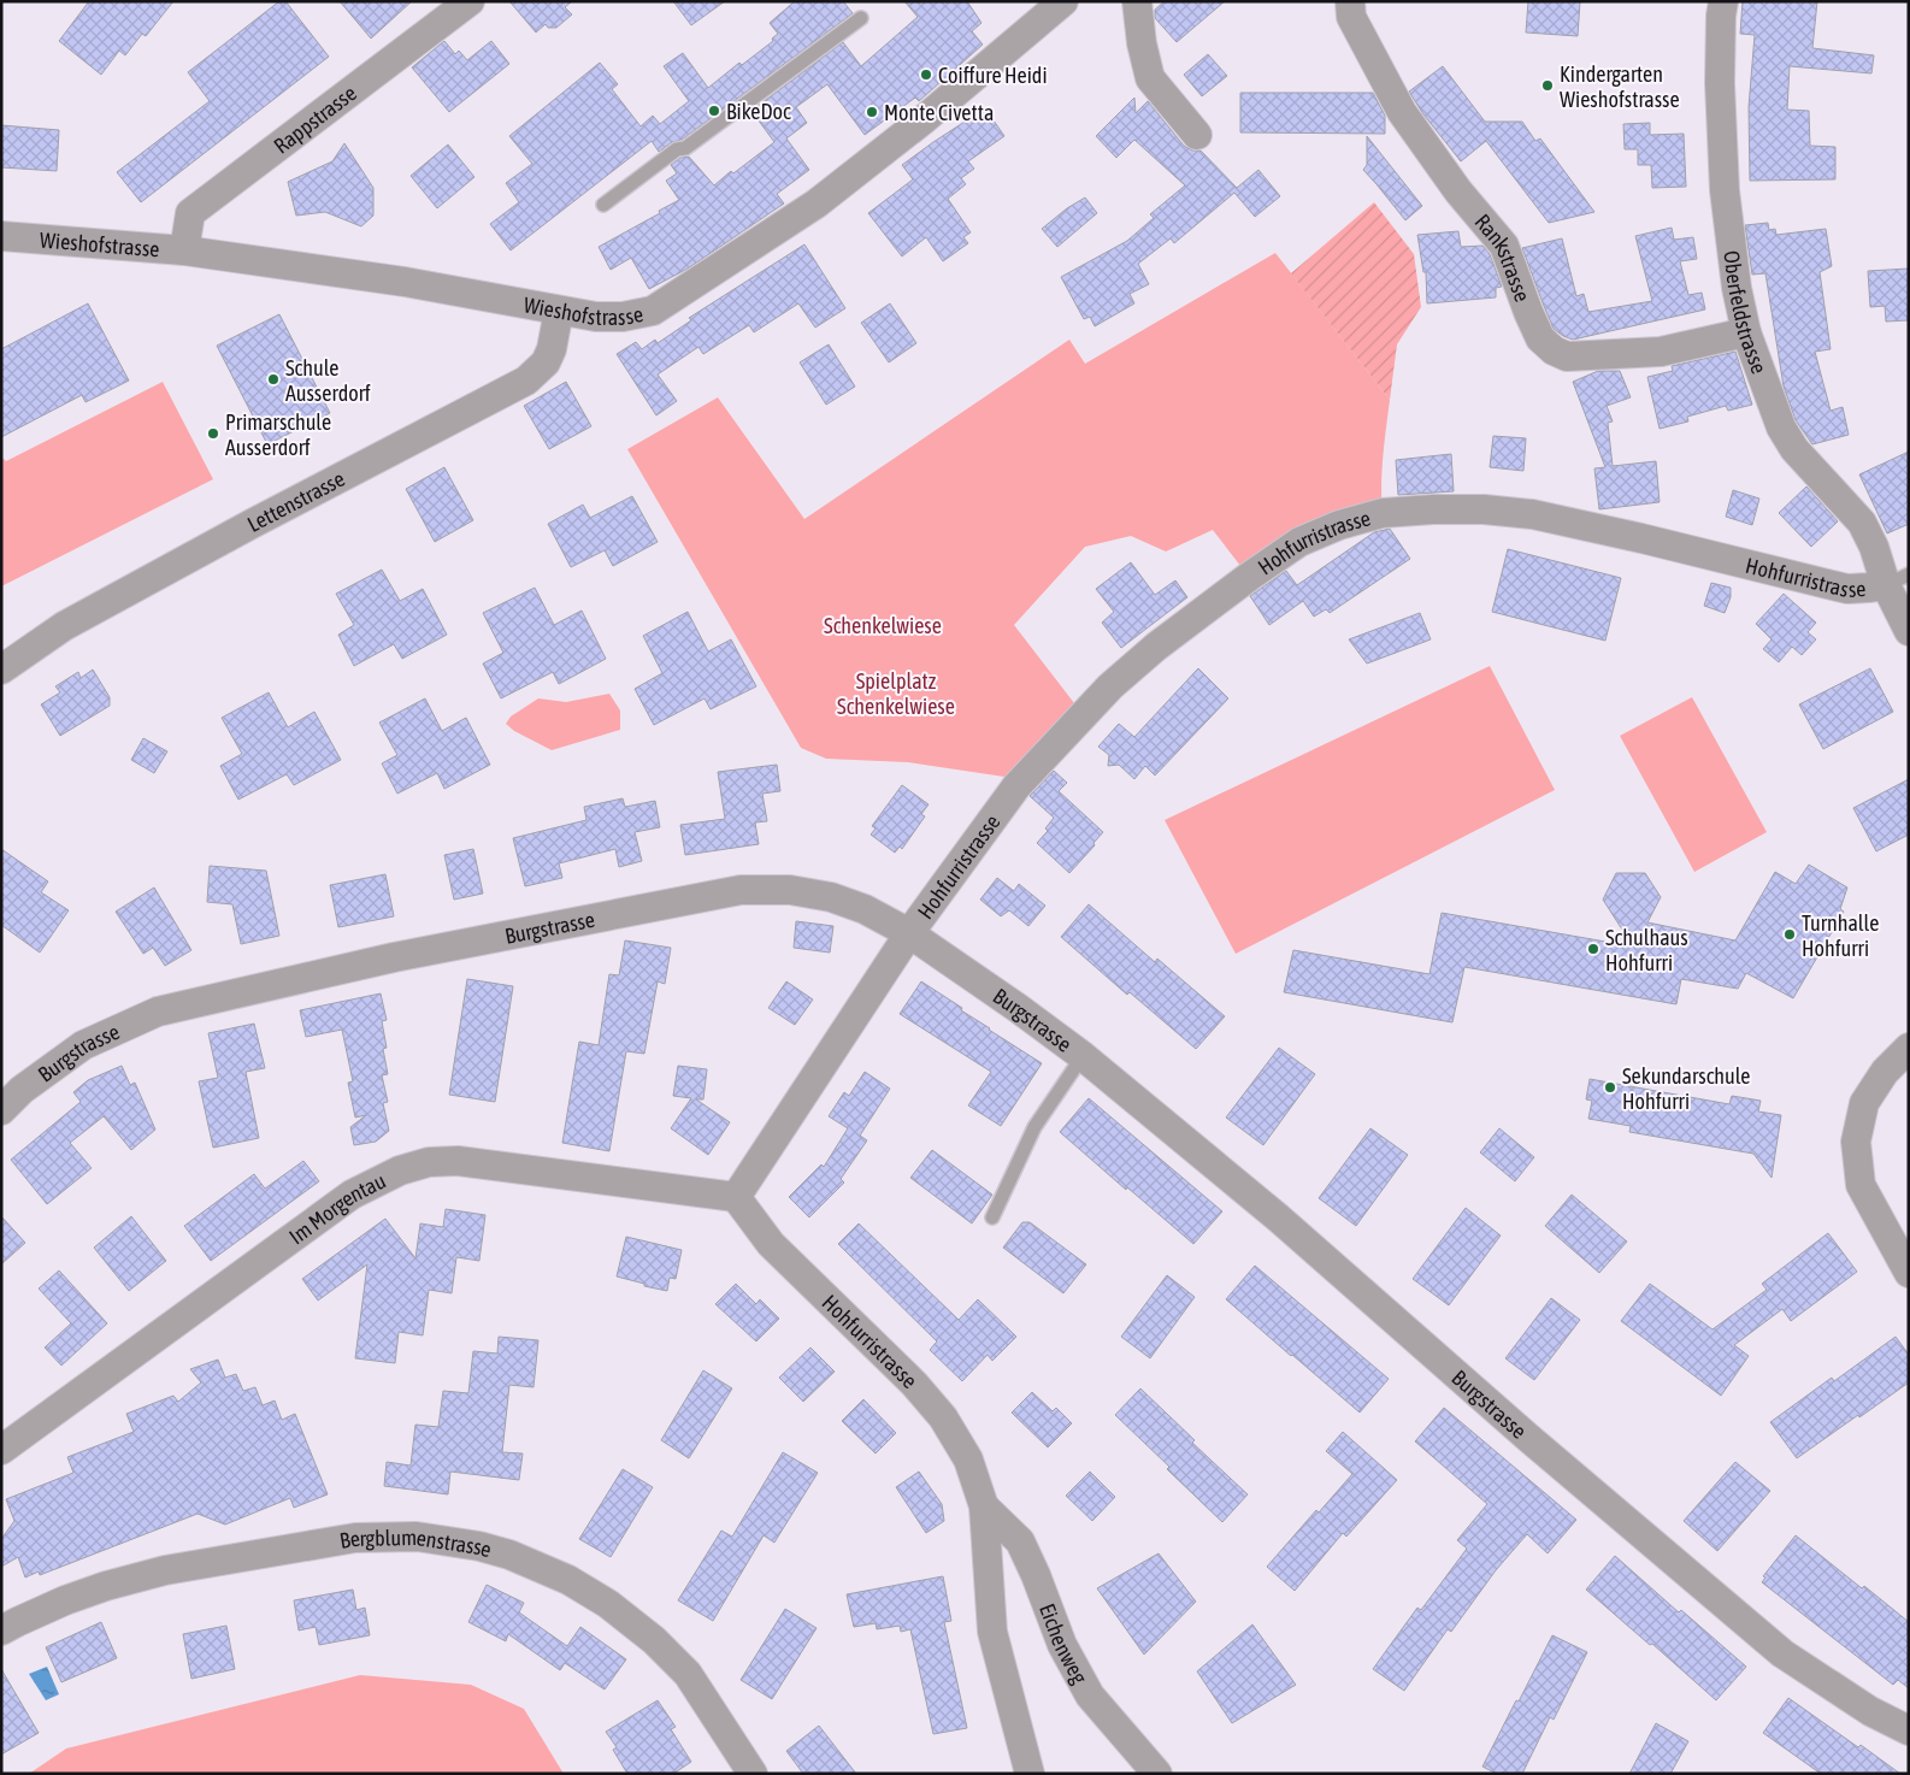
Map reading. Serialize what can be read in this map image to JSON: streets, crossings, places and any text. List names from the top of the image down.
{
  "streets": {
    "street": [
      "Rappstrasse",
      "Wieshofstrasse",
      "Rankstrasse",
      "Oberfeldstrasse",
      "Lettenstrasse",
      "Hohfurristrasse",
      "Burgstrasse",
      "Im Morgentau",
      "Bergblumenstrasse",
      "Eichenweg"
    ]
  },
  "crossings": [
    ["Rappstrasse", "Wieshofstrasse"],
    ["Wieshofstrasse", "Lettenstrasse"],
    ["Rankstrasse", "Oberfeldstrasse"],
    ["Oberfeldstrasse", "Hohfurristrasse"],
    ["Hohfurristrasse", "Burgstrasse"],
    ["Hohfurristrasse", "Im Morgentau"],
    ["Hohfurristrasse", "Eichenweg"]
  ],
  "parks": ["Schenkelwiese", "Spielplatz Schenkelwiese"],
  "places": [
    "Coiffure Heidi",
    "Kindergarten Wieshofstrasse",
    "BikeDoc",
    "Monte Civetta",
    "Schule Ausserdorf",
    "Primarschule Ausserdorf",
    "Turnhalle Hohfurri",
    "Schulhaus Hohfurri",
    "Sekundarschule Hohfurri"
  ]
}
